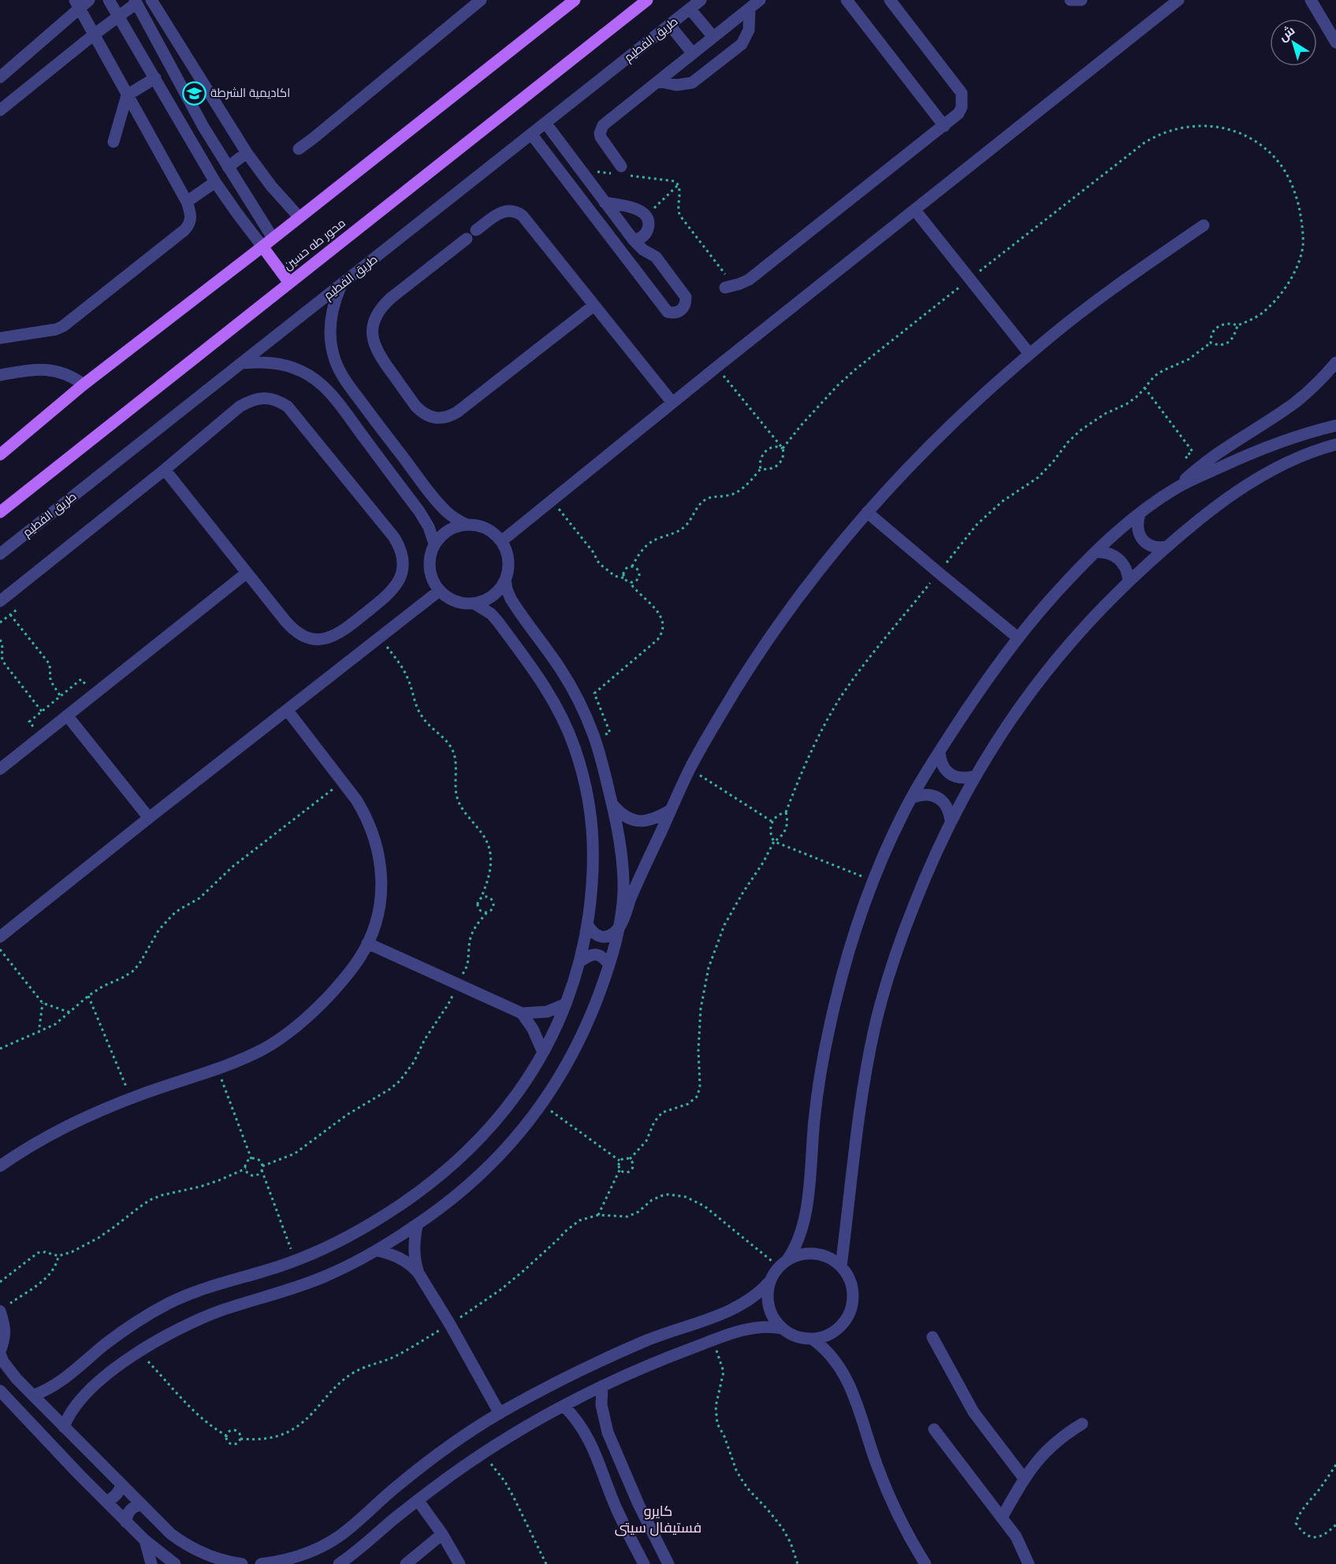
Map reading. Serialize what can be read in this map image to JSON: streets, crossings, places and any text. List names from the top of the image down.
{
  "streets": {
    "main road": ["محور طه حسين"],
    "street": ["طريق الفطيم"]
  },
  "districts": ["كايرو فستيفال سيتى"],
  "places": {
    "school or university": ["اكاديمية الشرطة"]
  },
  "north": "top left"
}
